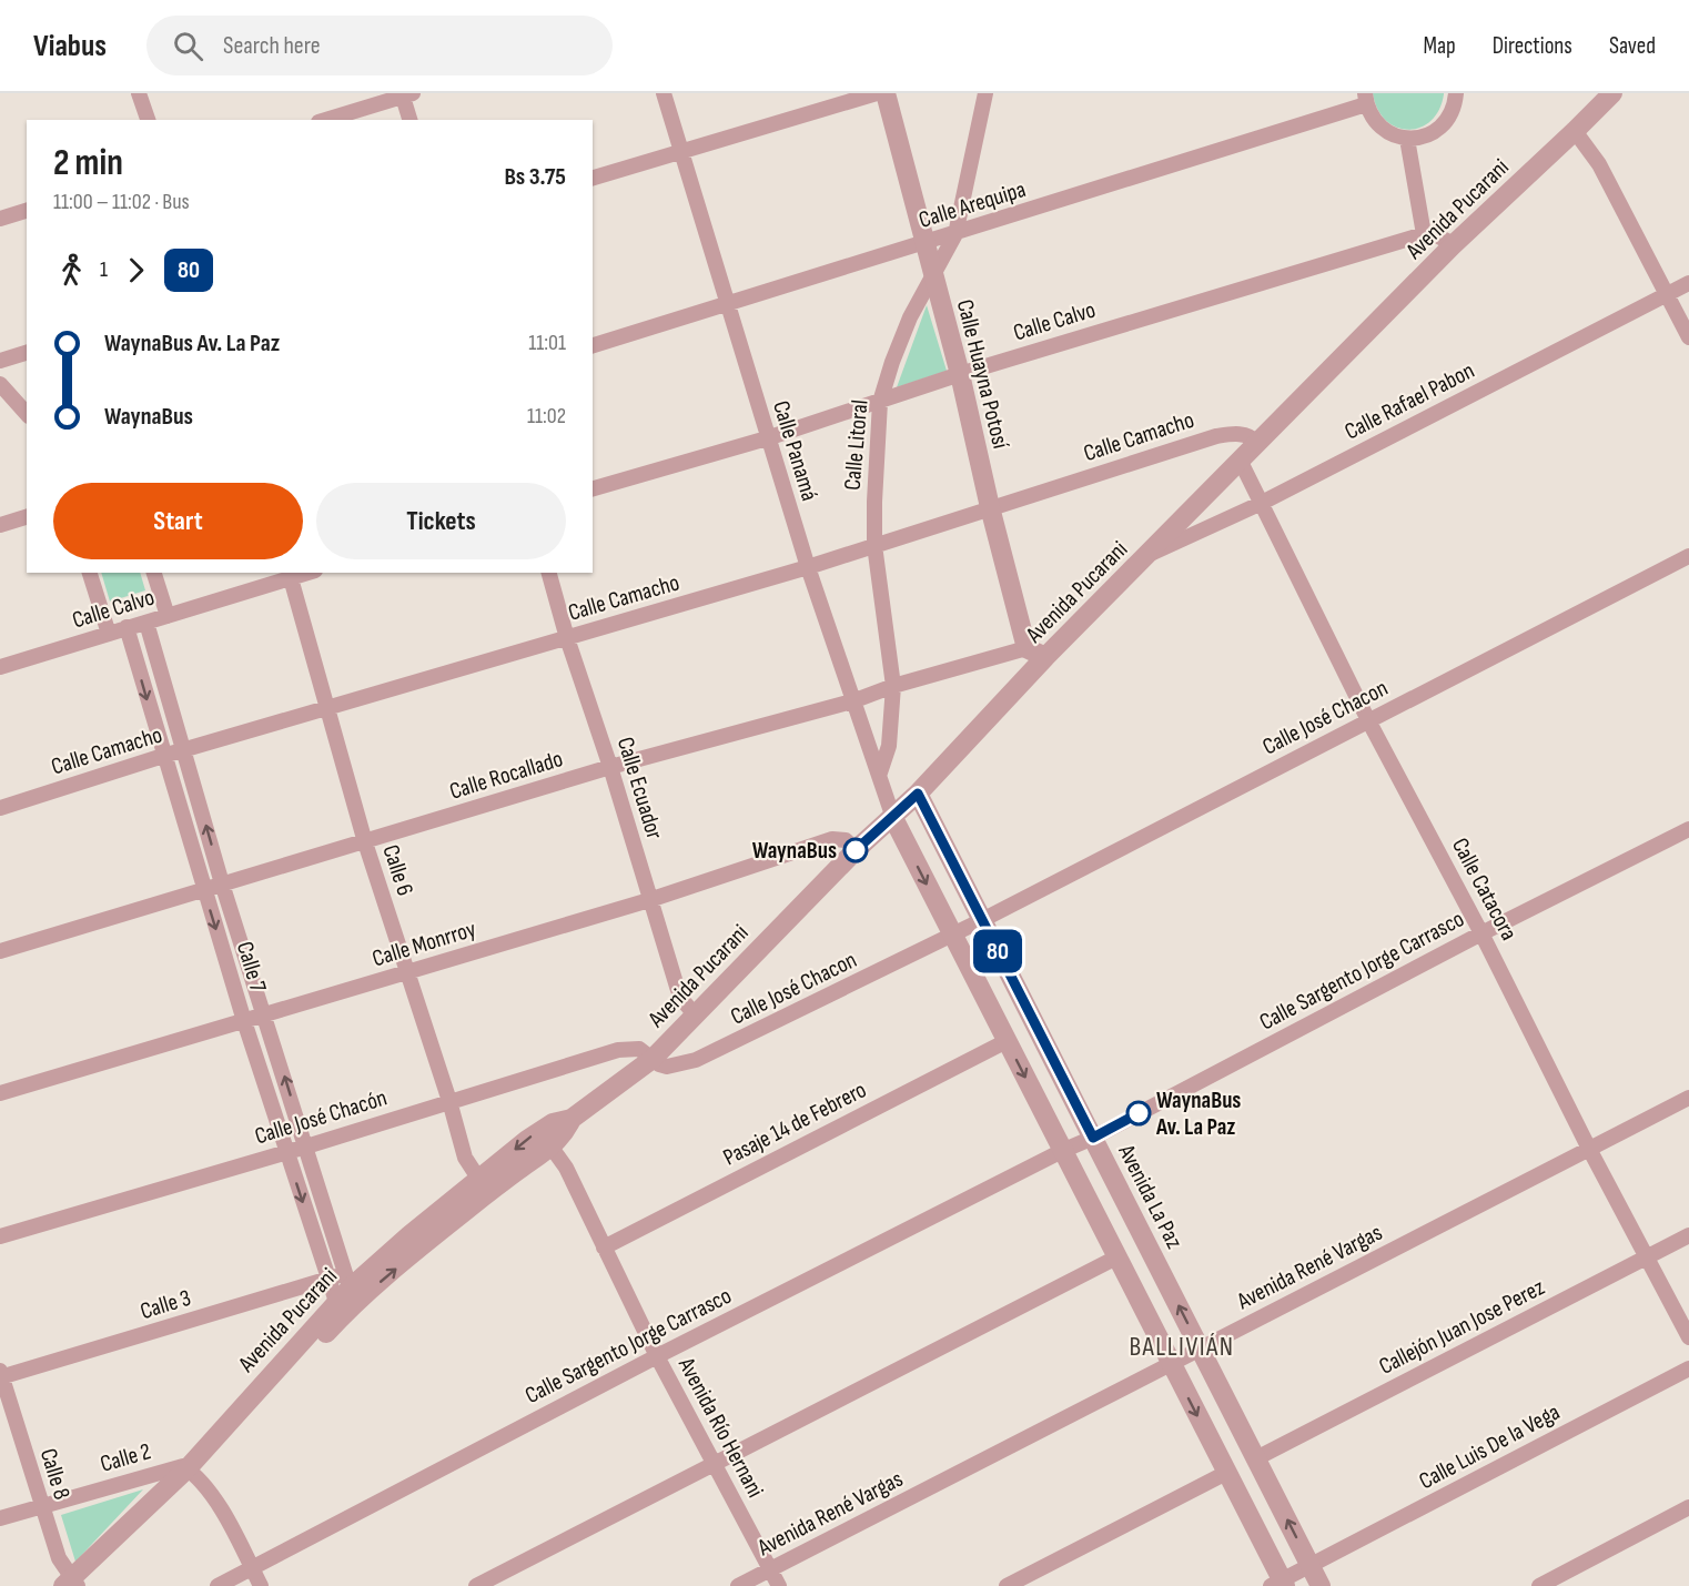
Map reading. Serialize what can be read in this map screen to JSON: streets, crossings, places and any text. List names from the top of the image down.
{
  "streets": {
    "street": [
      "Calle Arequipa",
      "Avenida Pucarani",
      "Calle Calvo",
      "Calle Huayna Potosí",
      "Calle Rafael Pabon",
      "Calle Camacho",
      "Calle Litoral",
      "Calle Panamá",
      "Calle José Chacon",
      "Calle Rocallado",
      "Calle Ecuador",
      "Calle 6",
      "Calle Catacora",
      "Calle Monrroy",
      "Calle 7",
      "Calle Sargento Jorge Carrasco",
      "Calle José Chacón",
      "Pasaje 14 de Febrero",
      "Avenida La Paz",
      "Avenida René Vargas",
      "Calle 3",
      "Callejón Juan Jose Perez",
      "Avenida Río Hernani",
      "Calle Luis De la Vega",
      "Calle 2",
      "Calle 8"
    ]
  },
  "crossings": [
    ["Calle Arequipa", "Calle Huayna Potosí"],
    ["Calle Arequipa", "Calle Litoral"],
    ["Calle Arequipa", "Calle Panamá"],
    ["Avenida Pucarani", "Calle Rafael Pabon"],
    ["Avenida Pucarani", "Calle Camacho"],
    ["Avenida Pucarani", "Calle Panamá"],
    ["Avenida Pucarani", "Calle José Chacon"],
    ["Avenida Pucarani", "Calle Ecuador"],
    ["Avenida Pucarani", "Calle 6"],
    ["Avenida Pucarani", "Calle Catacora"],
    ["Avenida Pucarani", "Calle Monrroy"],
    ["Avenida Pucarani", "Calle 7"],
    ["Avenida Pucarani", "Calle José Chacón"],
    ["Avenida Pucarani", "Avenida La Paz"],
    ["Avenida Pucarani", "Calle 3"],
    ["Avenida Pucarani", "Avenida Río Hernani"],
    ["Avenida Pucarani", "Calle 2"],
    ["Avenida Pucarani", "Calle 8"],
    ["Calle Calvo", "Calle Huayna Potosí"],
    ["Calle Calvo", "Calle Litoral"],
    ["Calle Calvo", "Calle Panamá"],
    ["Calle Calvo", "Calle 6"],
    ["Calle Calvo", "Calle 7"],
    ["Calle Huayna Potosí", "Calle Camacho"],
    ["Calle Huayna Potosí", "Calle Litoral"],
    ["Calle Huayna Potosí", "Calle Rocallado"],
    ["Calle Rafael Pabon", "Calle Catacora"],
    ["Calle Camacho", "Calle Litoral"],
    ["Calle Camacho", "Calle Panamá"],
    ["Calle Camacho", "Calle Ecuador"],
    ["Calle Camacho", "Calle 6"],
    ["Calle Camacho", "Calle 7"],
    ["Calle Litoral", "Calle Panamá"],
    ["Calle Litoral", "Calle Rocallado"],
    ["Calle Panamá", "Calle Rocallado"],
    ["Calle José Chacon", "Calle Catacora"],
    ["Calle José Chacon", "Calle José Chacón"],
    ["Calle José Chacon", "Avenida La Paz"],
    ["Calle Rocallado", "Calle Ecuador"],
    ["Calle Rocallado", "Calle 6"],
    ["Calle Rocallado", "Calle 7"],
    ["Calle Ecuador", "Calle Monrroy"],
    ["Calle 6", "Calle Monrroy"],
    ["Calle 6", "Calle José Chacón"],
    ["Calle Catacora", "Calle Sargento Jorge Carrasco"],
    ["Calle Catacora", "Avenida René Vargas"],
    ["Calle Catacora", "Callejón Juan Jose Perez"],
    ["Calle Monrroy", "Calle 7"],
    ["Calle 7", "Calle José Chacón"],
    ["Calle 7", "Calle 3"],
    ["Calle Sargento Jorge Carrasco", "Avenida La Paz"],
    ["Calle Sargento Jorge Carrasco", "Avenida Río Hernani"],
    ["Pasaje 14 de Febrero", "Avenida Río Hernani"],
    ["Avenida La Paz", "Avenida René Vargas"],
    ["Avenida La Paz", "Callejón Juan Jose Perez"],
    ["Avenida La Paz", "Calle Luis De la Vega"],
    ["Avenida René Vargas", "Avenida Río Hernani"],
    ["Calle 3", "Calle 8"],
    ["Calle 2", "Calle 8"]
  ],
  "districts": ["BALLIVIÁN"],
  "places": ["WaynaBus", "WaynaBus Av. La Paz"],
  "lines": ["bus line 80"],
  "page": {
    "header": "Viabus",
    "search": "Search here",
    "nav": ["Map", "Directions", "Saved"],
    "on_map": "80",
    "heading": ["2 min", "11:00 – 11:02 · Bus", "Bs 3.75"],
    "legs": ["1", "80"],
    "list": [
      {
        "name": "WaynaBus Av. La Paz",
        "value": "11:01"
      },
      {
        "name": "WaynaBus",
        "value": "11:02"
      }
    ],
    "buttons": ["Start", "Tickets"]
  }
}
